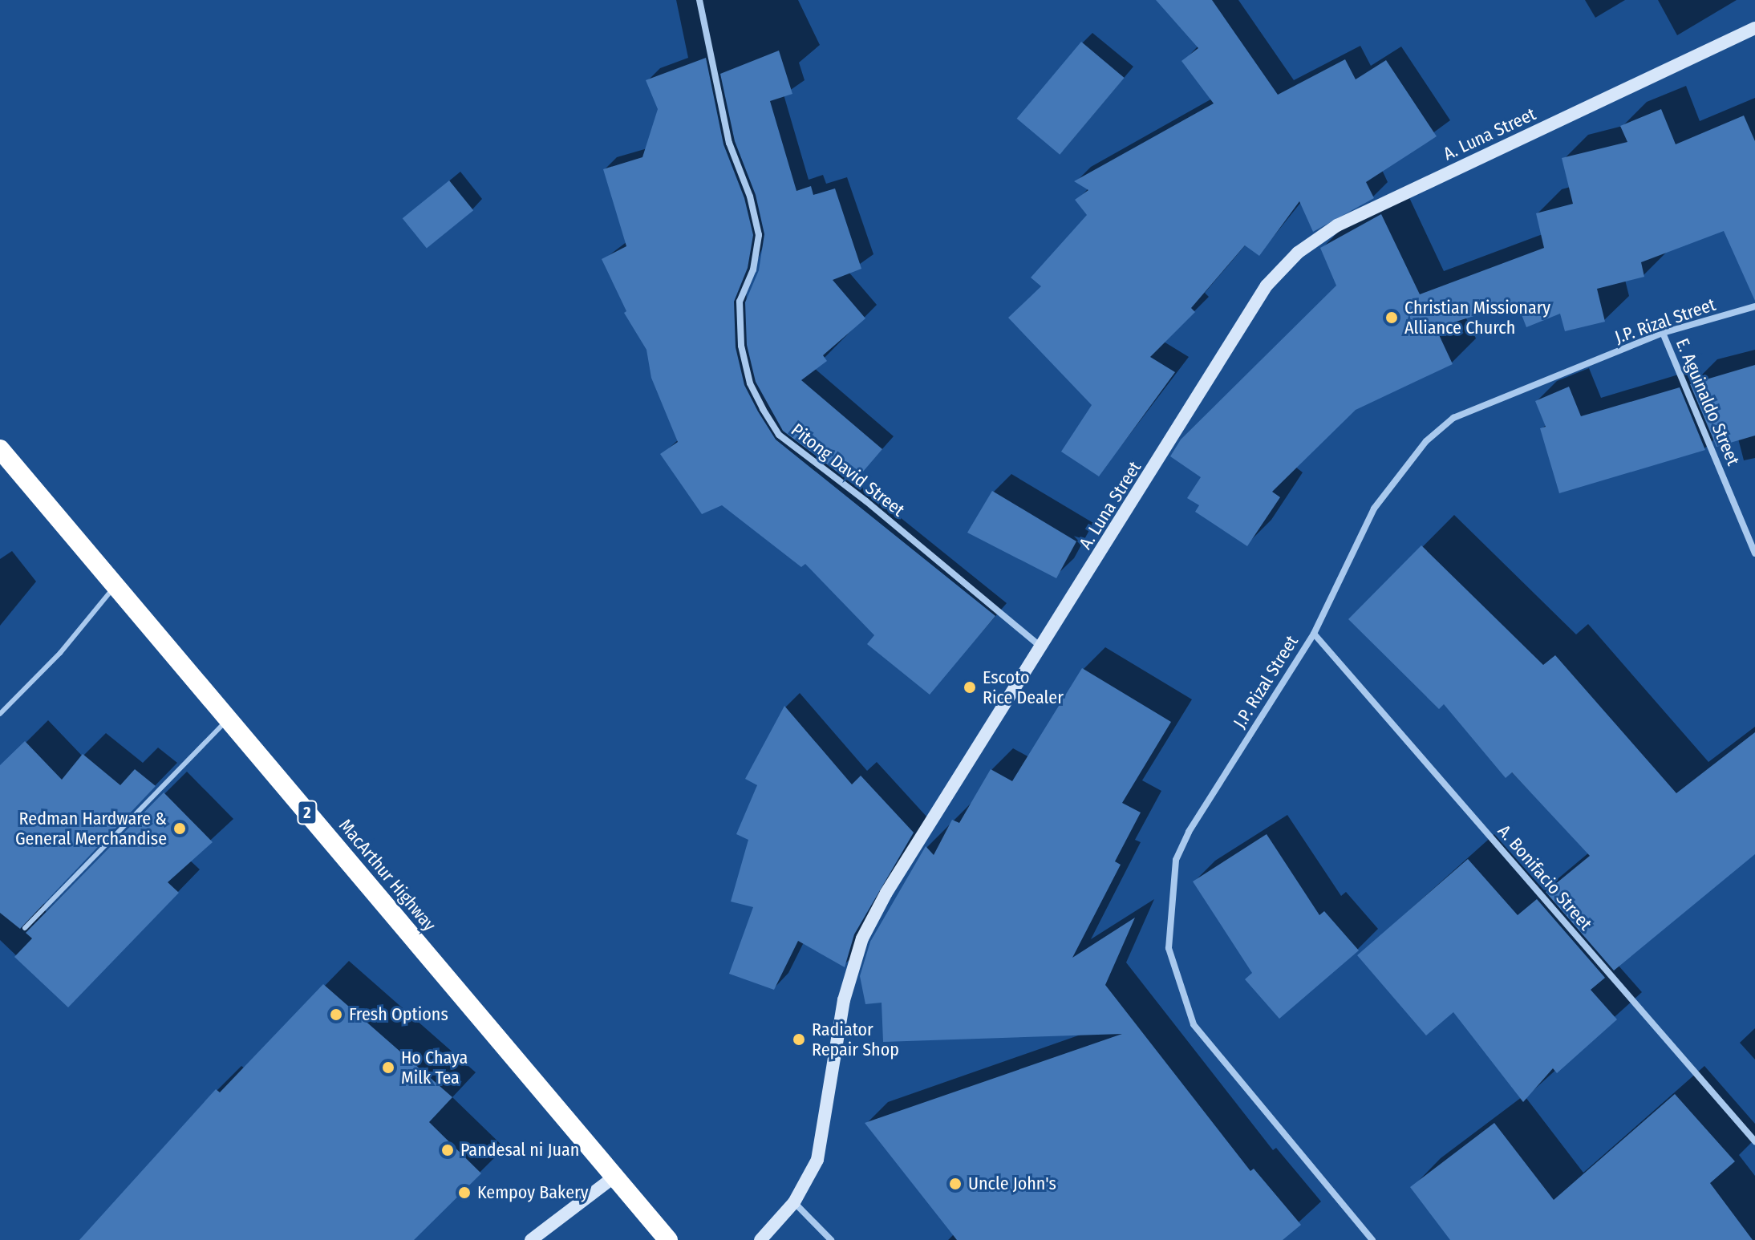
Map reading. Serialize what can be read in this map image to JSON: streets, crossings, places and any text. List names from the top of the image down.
{
  "streets": {
    "highway": ["2", "MacArthur Highway"],
    "street": [
      "A. Luna Street",
      "J.P. Rizal Street",
      "E. Aguinaldo Street",
      "Pitong David Street",
      "A. Bonifacio Street"
    ]
  },
  "crossings": [
    ["A. Luna Street", "Pitong David Street"],
    ["J.P. Rizal Street", "E. Aguinaldo Street"],
    ["J.P. Rizal Street", "A. Bonifacio Street"]
  ],
  "places": [
    "Christian Missionary Alliance Church",
    "Escoto Rice Dealer",
    "Redman Hardware & General Merchandise",
    "Fresh Options",
    "Radiator Repair Shop",
    "Ho Chaya Milk Tea",
    "Pandesal ni Juan",
    "Uncle John's",
    "Kempoy Bakery"
  ]
}
